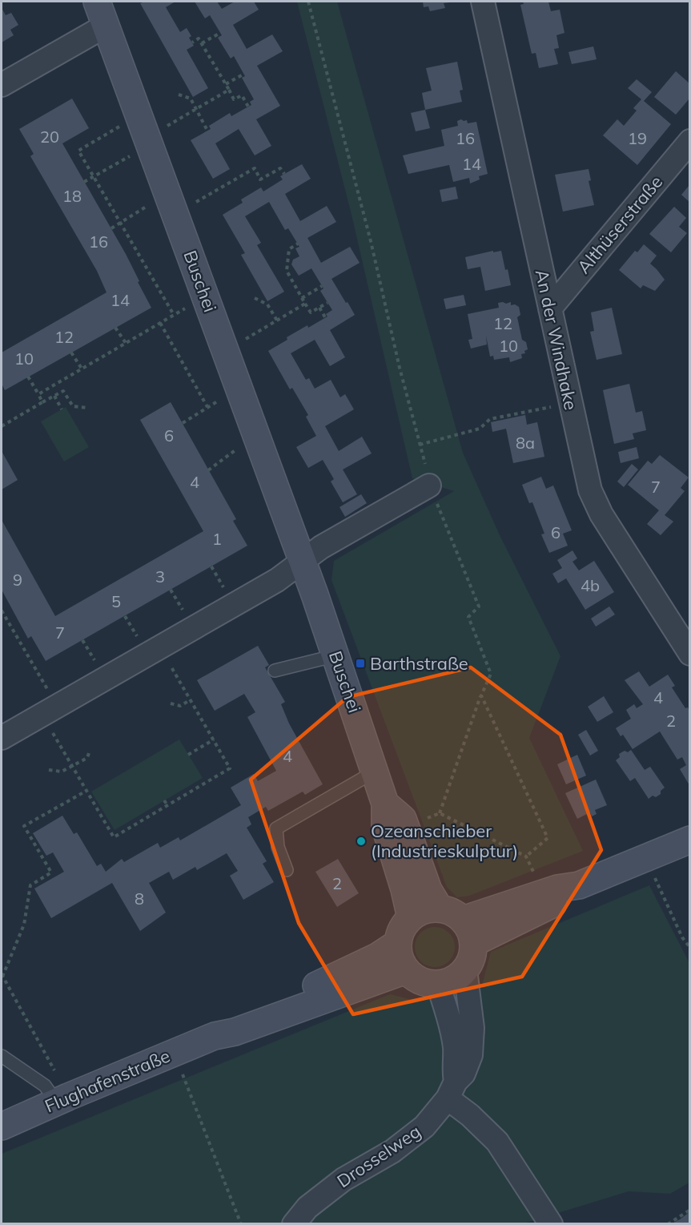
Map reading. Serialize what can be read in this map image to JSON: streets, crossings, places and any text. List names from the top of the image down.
{
  "streets": {
    "main road": ["Buschei", "Flughafenstraße"],
    "street": ["Althüserstraße", "An der Windhake", "Drosselweg"]
  },
  "crossings": [
    ["Althüserstraße", "An der Windhake"],
    ["Buschei", "Flughafenstraße"],
    ["Buschei", "Drosselweg"],
    ["Flughafenstraße", "Drosselweg"]
  ],
  "places": {
    "transit": ["Barthstraße"],
    "other": ["Ozeanschieber (Industrieskulptur)"]
  },
  "house_numbers": [
    "20",
    "16",
    "19",
    "14",
    "18",
    "16",
    "14",
    "12",
    "12",
    "10",
    "10",
    "6",
    "8a",
    "4",
    "7",
    "6",
    "1",
    "3",
    "9",
    "4b",
    "5",
    "7",
    "4",
    "2",
    "4",
    "2",
    "8"
  ]
}
